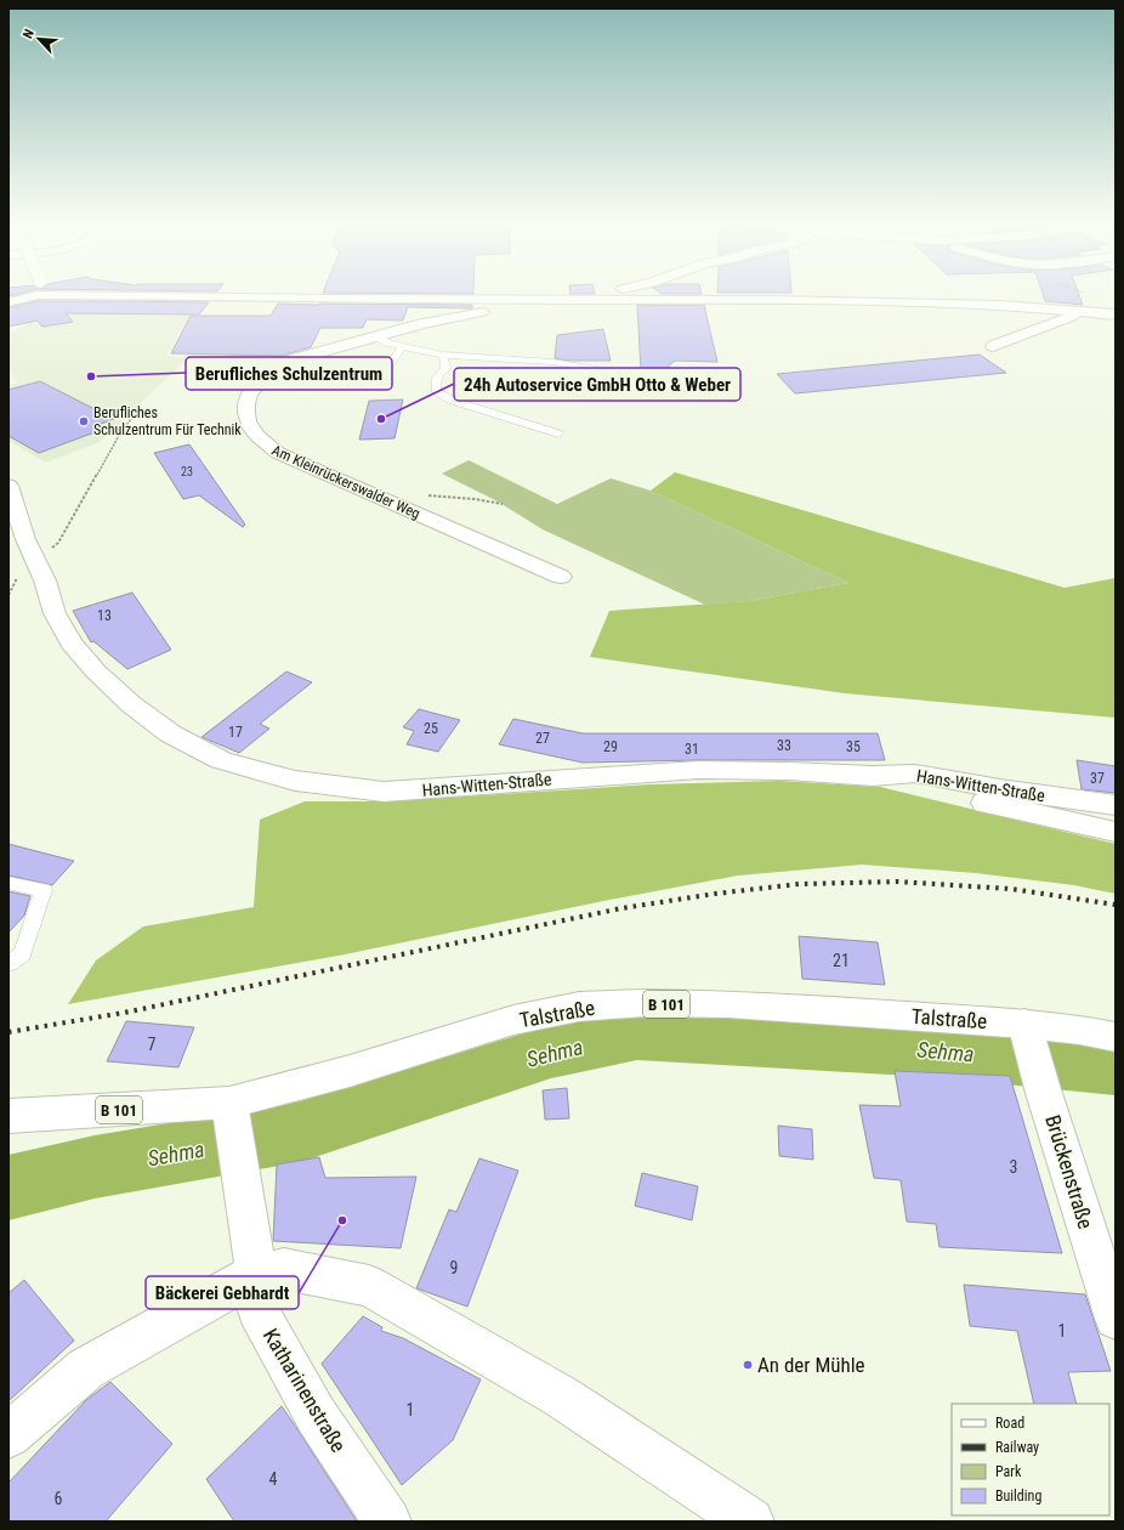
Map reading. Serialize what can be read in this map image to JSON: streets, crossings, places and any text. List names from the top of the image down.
{
  "streets": {
    "street": [
      "Am Kleinrückerswalder Weg",
      "Hans-Witten-Straße",
      "B 101",
      "Talstraße",
      "Brückenstraße",
      "Katharinenstraße"
    ]
  },
  "crossings": [
    ["Talstraße", "Brückenstraße"],
    ["Talstraße", "Katharinenstraße"]
  ],
  "water": ["Sehma"],
  "places": [
    "Berufliches Schulzentrum",
    "24h Autoservice GmbH Otto & Weber",
    "Berufliches Schulzentrum Für Technik",
    "Bäckerei Gebhardt",
    "An der Mühle"
  ],
  "house_numbers": [
    "23",
    "13",
    "25",
    "17",
    "27",
    "33",
    "29",
    "35",
    "31",
    "37",
    "21",
    "7",
    "3",
    "9",
    "1",
    "1",
    "4",
    "6"
  ],
  "legend": [
    "Road",
    "Railway",
    "Park",
    "Building"
  ],
  "north": "top left"
}
